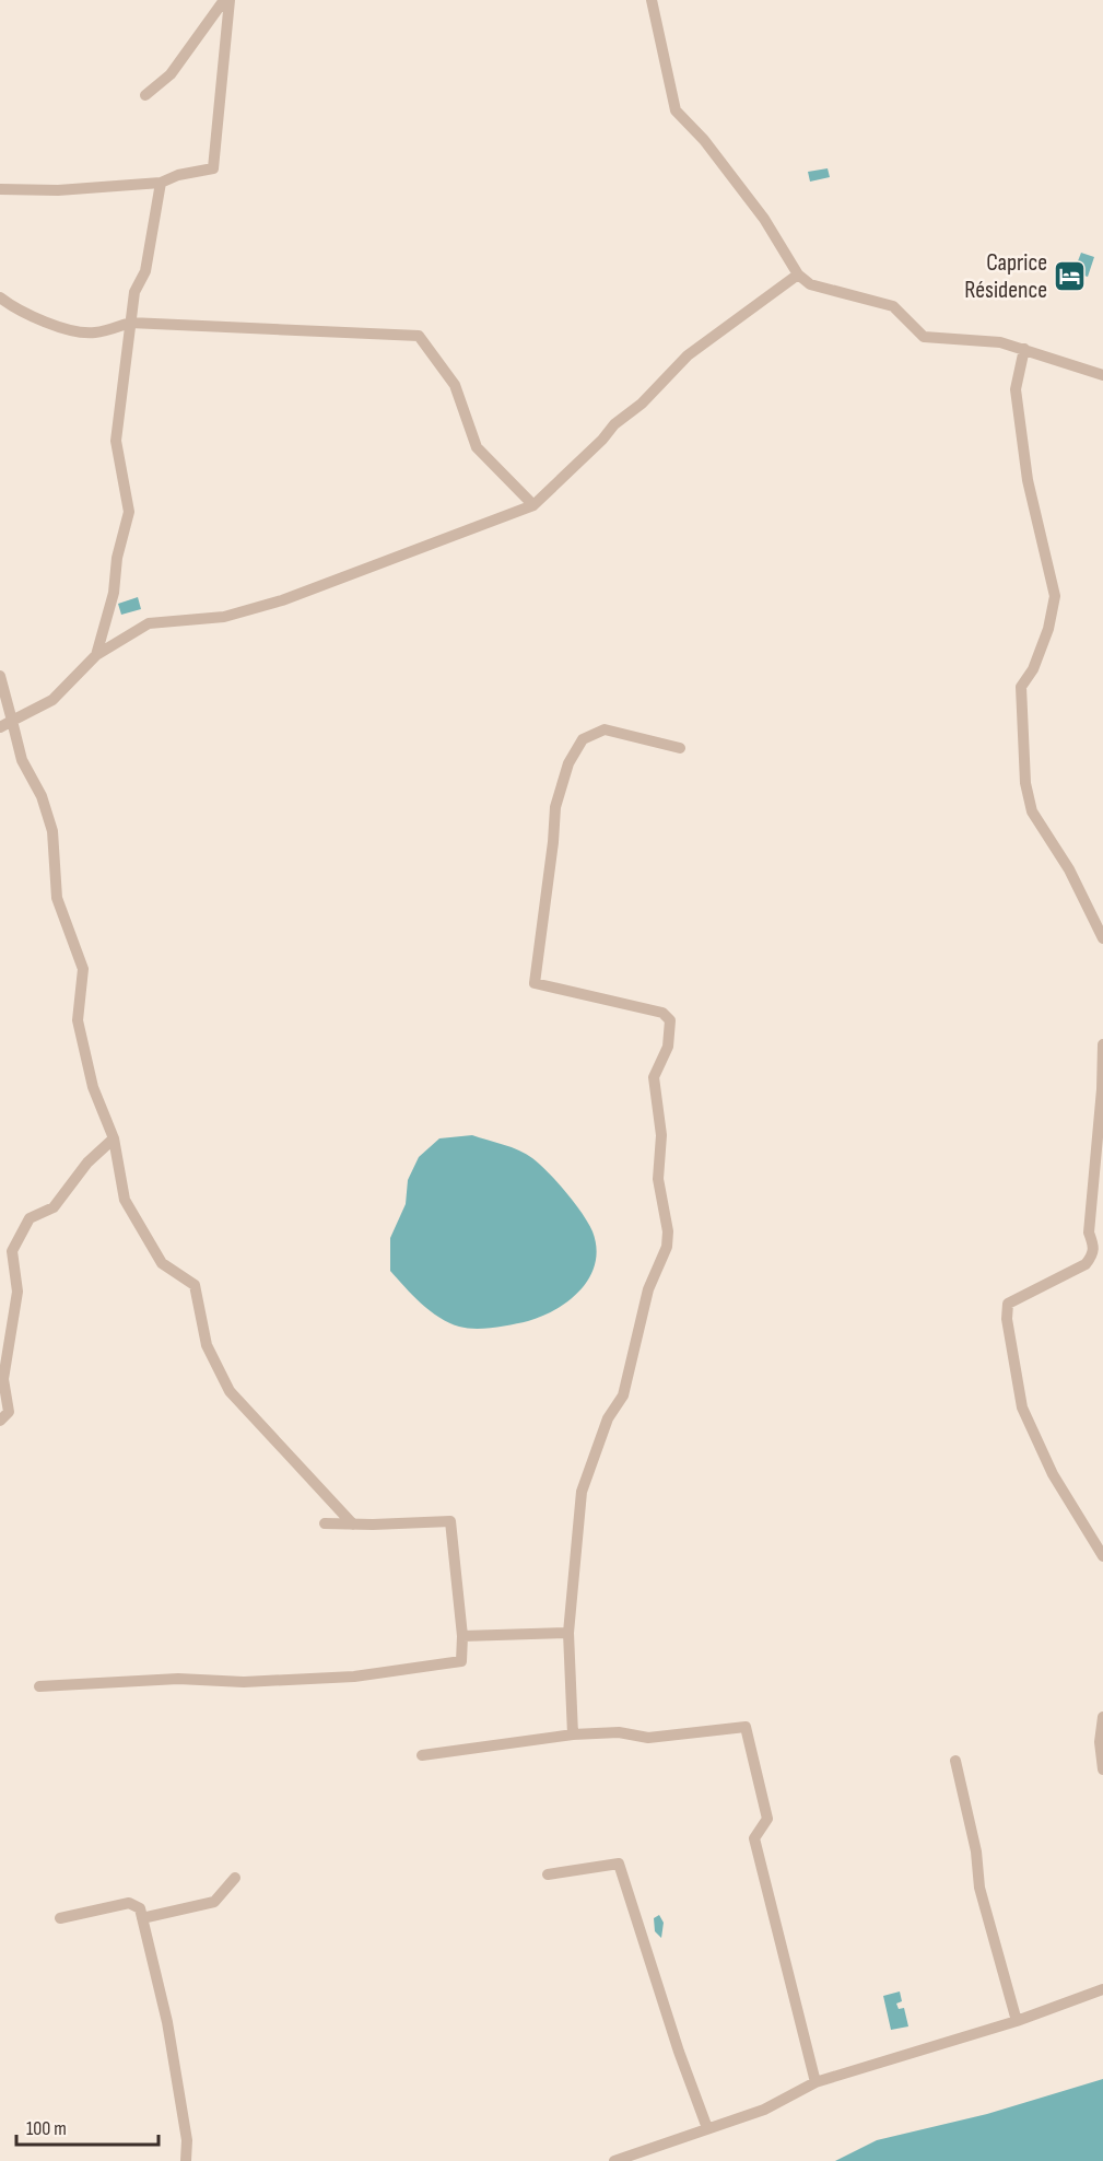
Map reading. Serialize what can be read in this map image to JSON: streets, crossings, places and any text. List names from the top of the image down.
{
  "places": {
    "hotel": ["Caprice Résidence"]
  },
  "scale_bar": "100 m"
}
